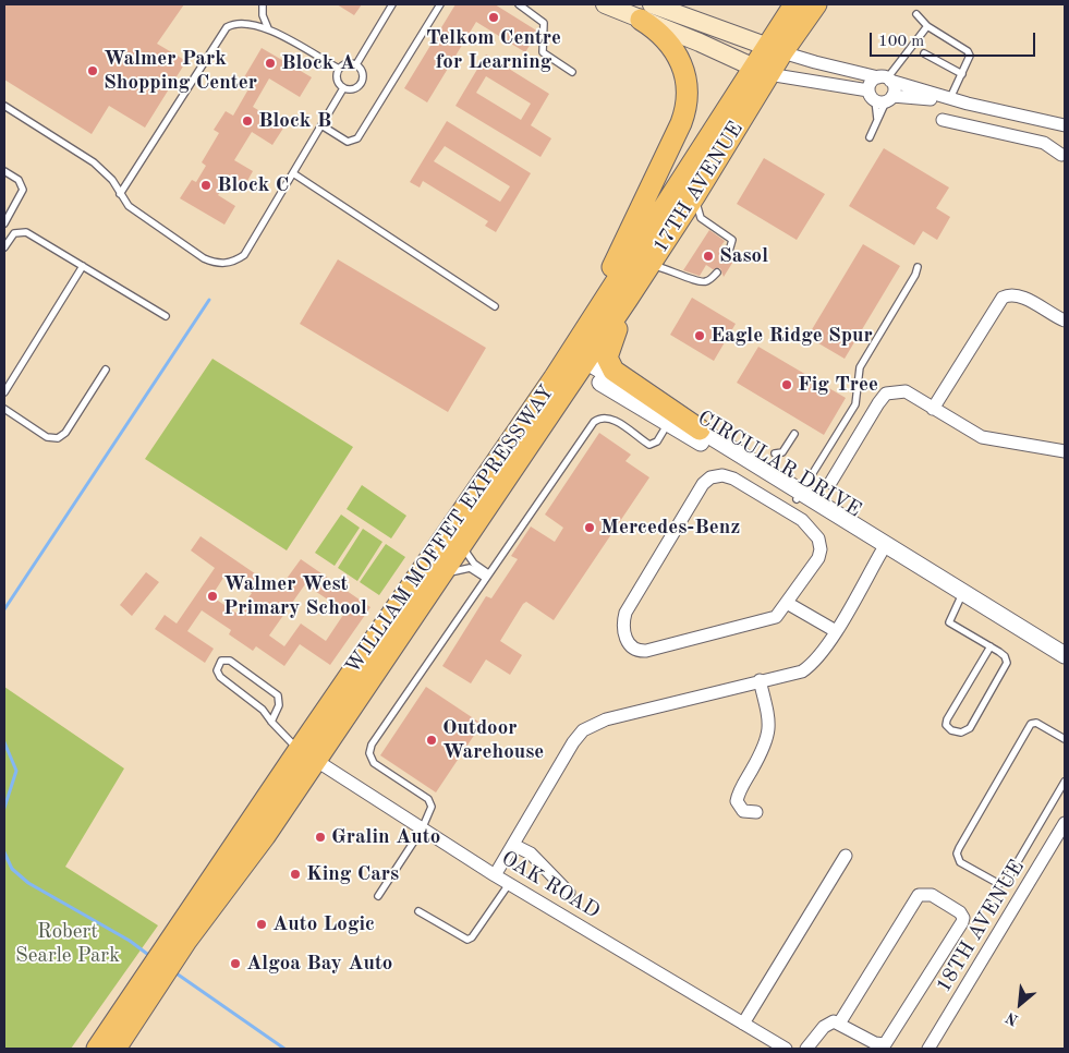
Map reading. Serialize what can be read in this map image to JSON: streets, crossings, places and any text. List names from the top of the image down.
{
  "streets": {
    "main road": ["17TH AVENUE", "WILLIAM MOFFET EXPRESSWAY"],
    "street": ["CIRCULAR DRIVE", "OAK ROAD", "18TH AVENUE"]
  },
  "crossings": [
    ["17TH AVENUE", "CIRCULAR DRIVE"],
    ["17TH AVENUE", "WILLIAM MOFFET EXPRESSWAY"],
    ["CIRCULAR DRIVE", "WILLIAM MOFFET EXPRESSWAY"],
    ["WILLIAM MOFFET EXPRESSWAY", "OAK ROAD"]
  ],
  "parks": ["Robert Searle Park"],
  "places": [
    "Telkom Centre for Learning",
    "Block A",
    "Walmer Park Shopping Center",
    "Block B",
    "Block C",
    "Sasol",
    "Eagle Ridge Spur",
    "Fig Tree",
    "Mercedes-Benz",
    "Walmer West Primary School",
    "Outdoor Warehouse",
    "Gralin Auto",
    "King Cars",
    "Auto Logic",
    "Algoa Bay Auto"
  ],
  "scale_bar": "100 m",
  "north": "bottom left"
}
